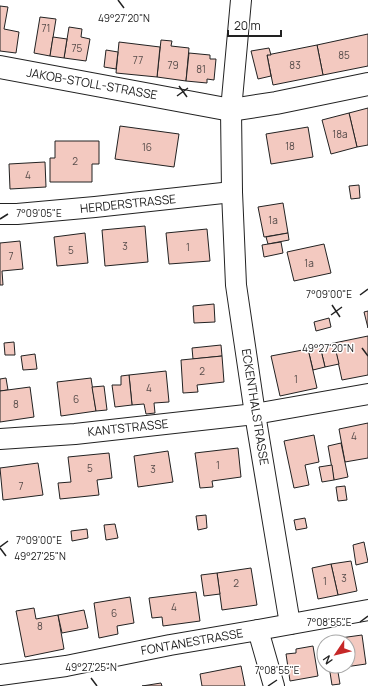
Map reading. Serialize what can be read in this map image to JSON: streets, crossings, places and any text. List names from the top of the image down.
{
  "streets": {
    "main road": ["JAKOB-STOLL-STRASSE"],
    "street": [
      "HERDERSTRASSE",
      "ECKENTHALSTRASSE",
      "KANTSTRASSE",
      "FONTANESTRASSE"
    ]
  },
  "crossings": [
    ["JAKOB-STOLL-STRASSE", "ECKENTHALSTRASSE"],
    ["HERDERSTRASSE", "ECKENTHALSTRASSE"],
    ["ECKENTHALSTRASSE", "KANTSTRASSE"],
    ["ECKENTHALSTRASSE", "FONTANESTRASSE"]
  ],
  "house_numbers": [
    "71",
    "75",
    "85",
    "77",
    "79",
    "83",
    "81",
    "18a",
    "18",
    "16",
    "2",
    "4",
    "1a",
    "3",
    "1",
    "5",
    "7",
    "1a",
    "2",
    "1",
    "4",
    "6",
    "8",
    "4",
    "1",
    "5",
    "3",
    "7",
    "3",
    "1",
    "2",
    "4",
    "6",
    "8"
  ],
  "scale_bar": "20 m",
  "north": "bottom left",
  "coordinates": [
    "49°27'20\"N",
    "7°09'05\"E",
    "7°09'00\"E",
    "49°27'25\"N",
    "7°08'55\"E"
  ]
}
